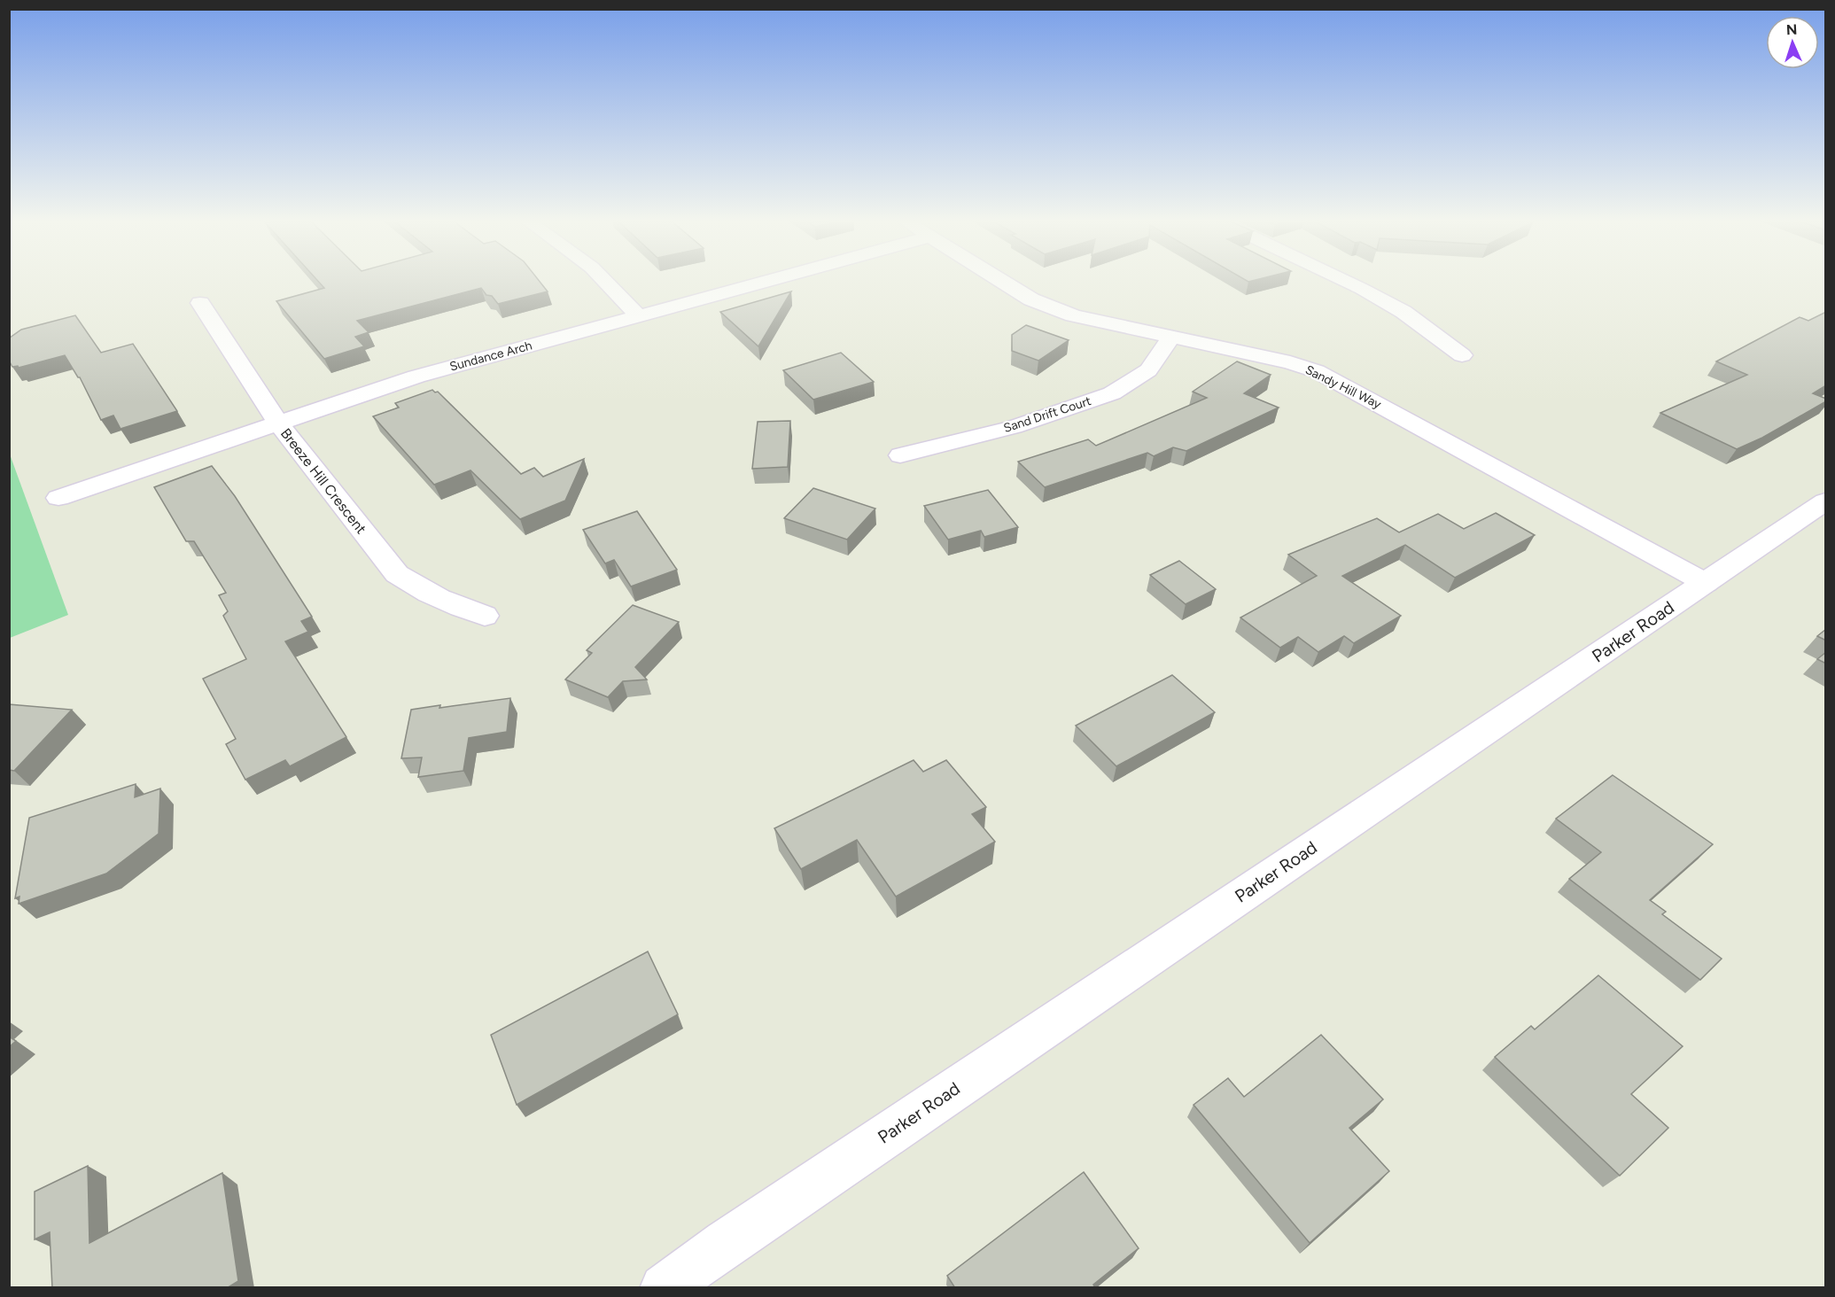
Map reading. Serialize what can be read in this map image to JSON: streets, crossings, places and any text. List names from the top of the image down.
{
  "streets": {
    "street": [
      "Sundance Arch",
      "Sandy Hill Way",
      "Sand Drift Court",
      "Breeze Hill Crescent",
      "Parker Road"
    ]
  },
  "crossings": [
    ["Sundance Arch", "Breeze Hill Crescent"],
    ["Sandy Hill Way", "Sand Drift Court"],
    ["Sandy Hill Way", "Parker Road"]
  ],
  "north": "top"
}
